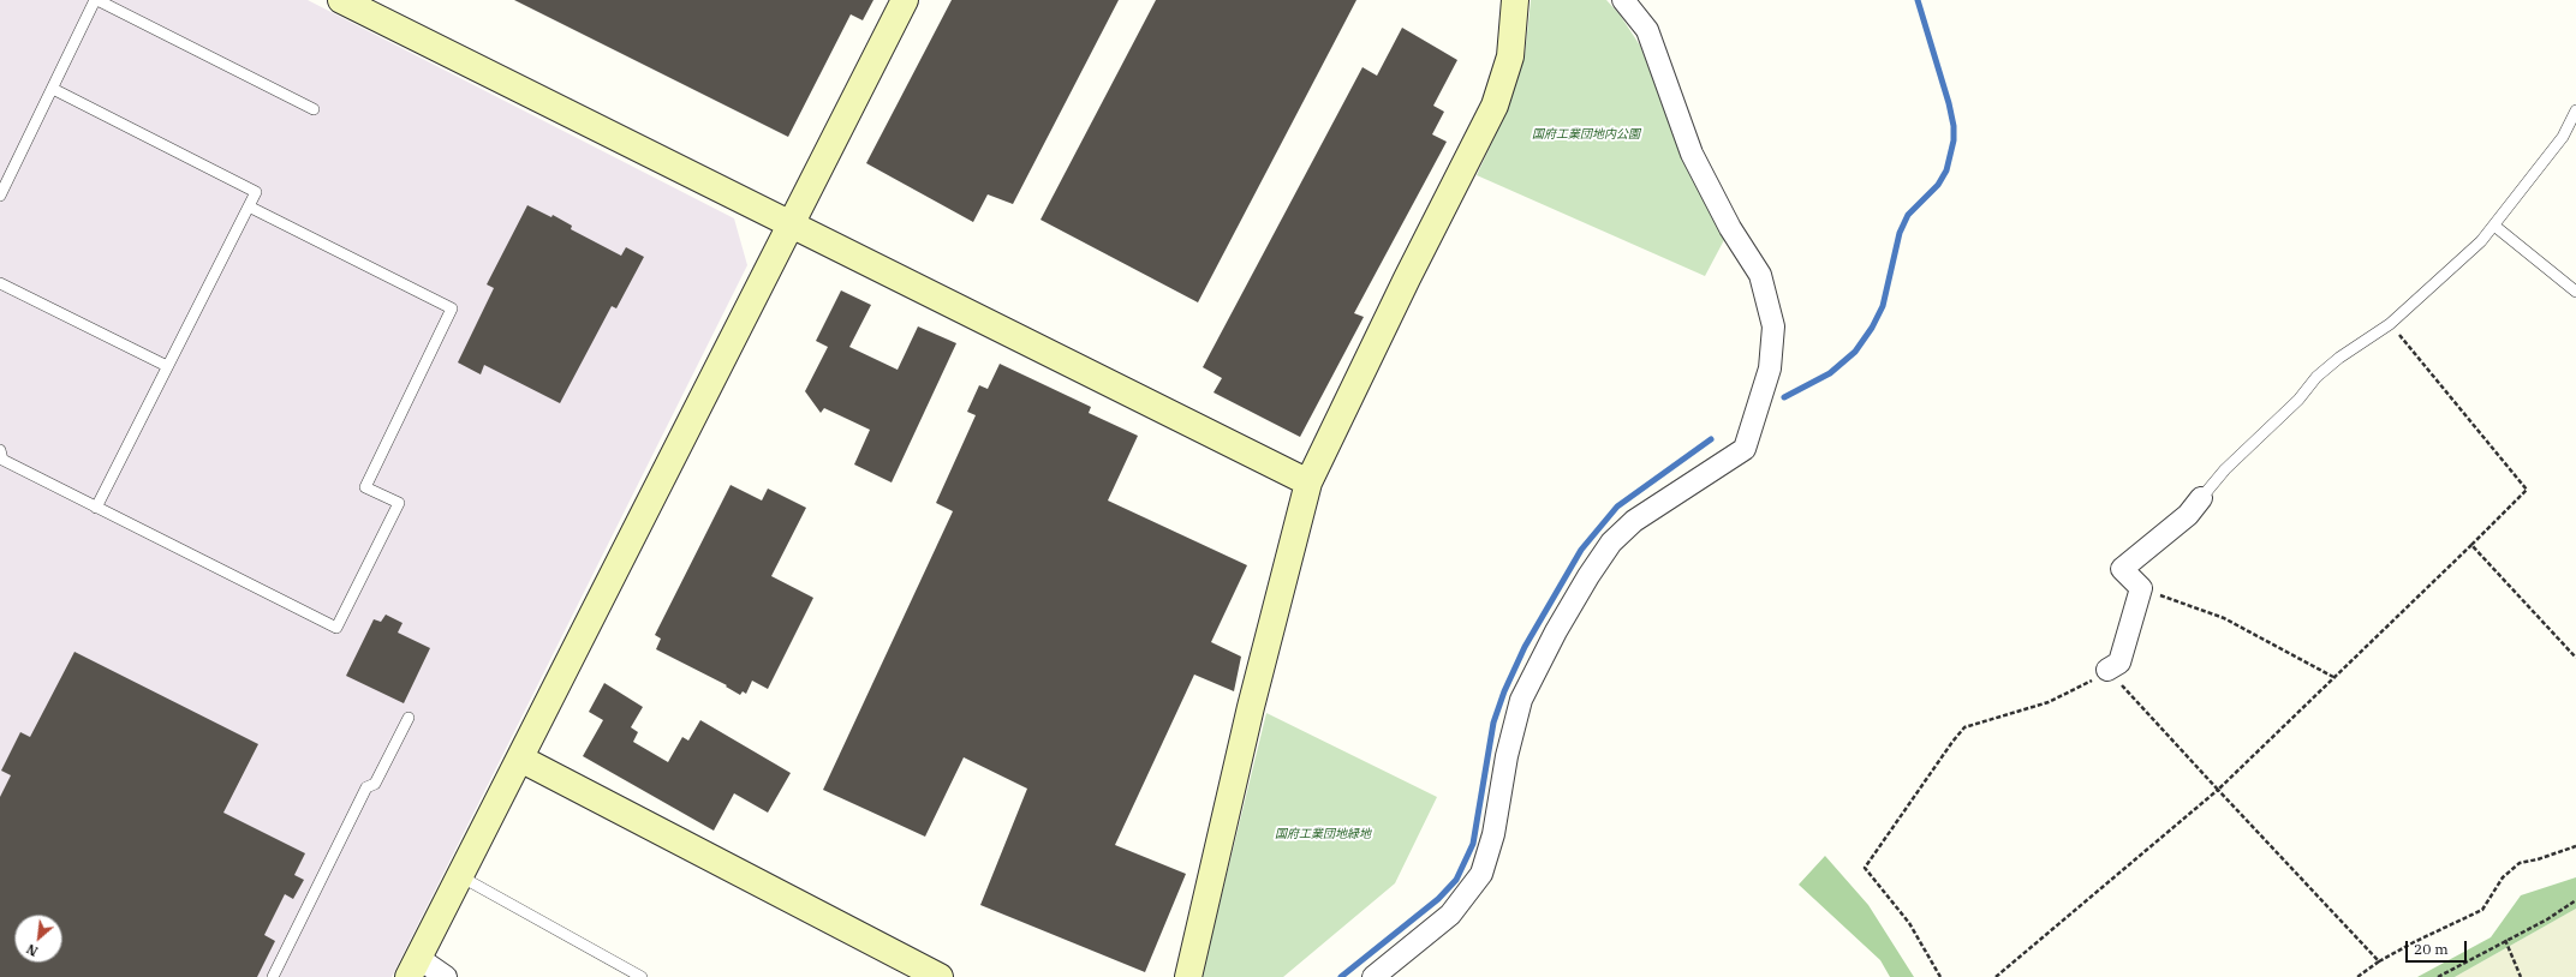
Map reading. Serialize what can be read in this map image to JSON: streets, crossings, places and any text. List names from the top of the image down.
{
  "parks": ["国府工業団地内公園", "国府工業団地緑地"],
  "scale_bar": "20 m",
  "north": "bottom left"
}
